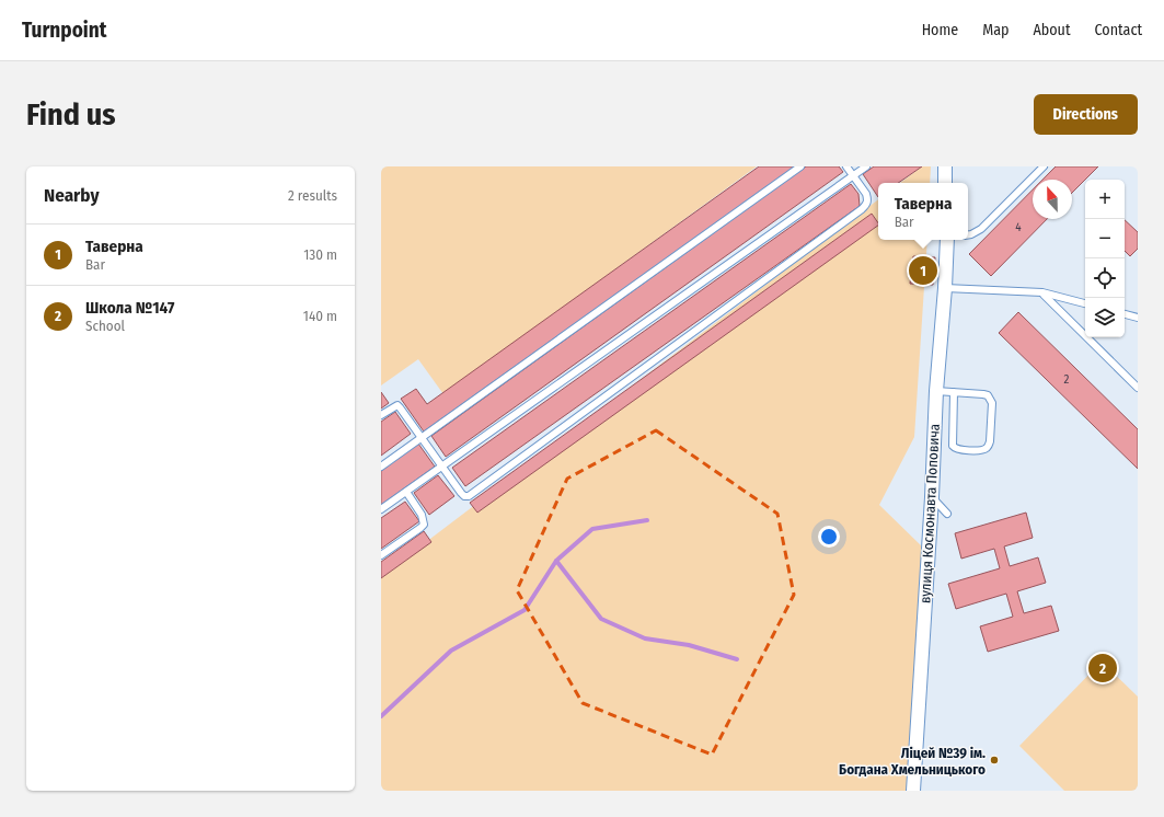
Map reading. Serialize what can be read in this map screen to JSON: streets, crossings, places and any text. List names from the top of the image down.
{
  "streets": {
    "street": ["вулиця Космонавта Поповича"]
  },
  "places": ["Ліцей №39 ім. Богдана Хмельницького"],
  "house_numbers": ["4", "2"],
  "north": "top",
  "page": {
    "header": "Turnpoint",
    "nav": [
      "Home",
      "Map",
      "About",
      "Contact"
    ],
    "buttons": "Directions",
    "title": "Find us",
    "heading": ["Nearby", "2 results"],
    "map_buttons": ["+", "−"],
    "popup": ["Таверна", "Bar"],
    "list": [
      {
        "mark": "1",
        "name": "Таверна",
        "note": "Bar",
        "value": "130 m"
      },
      {
        "mark": "2",
        "name": "Школа №147",
        "note": "School",
        "value": "140 m"
      }
    ],
    "pins": ["1", "2"]
  }
}
